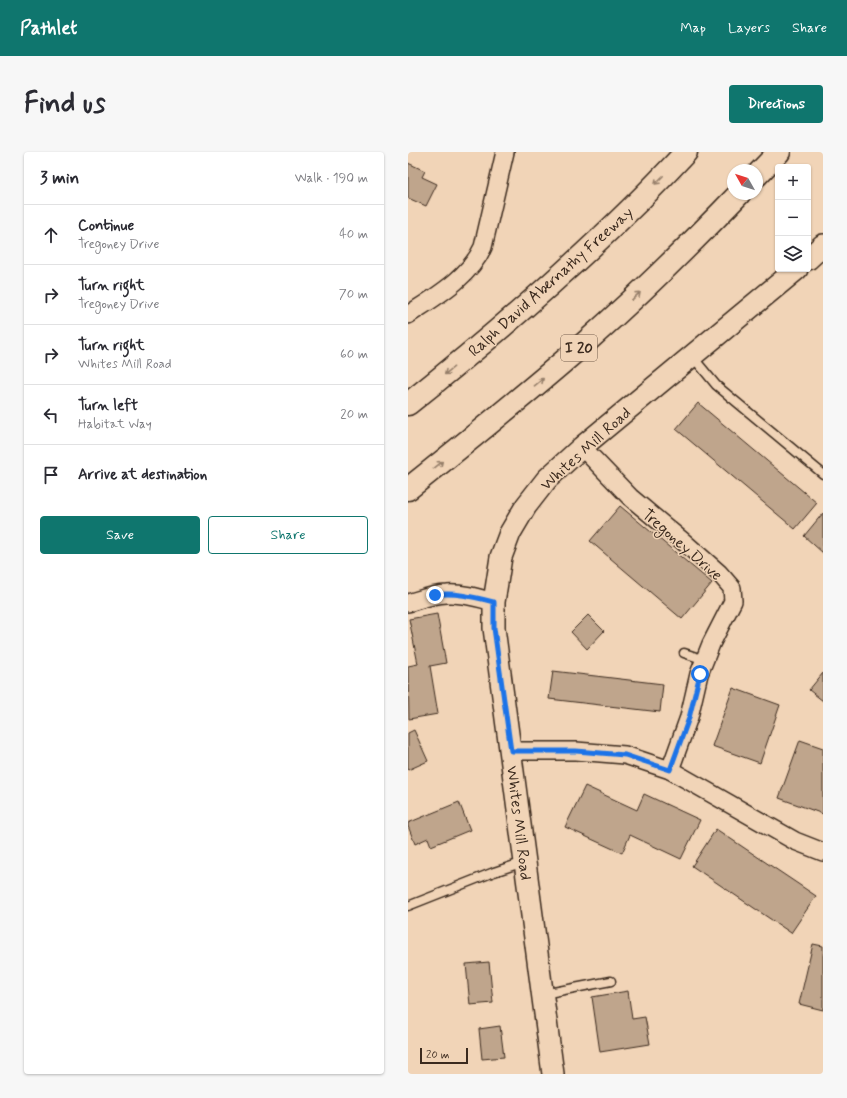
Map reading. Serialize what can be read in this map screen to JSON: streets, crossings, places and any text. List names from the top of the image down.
{
  "streets": {
    "highway": ["Ralph David Abernathy Freeway", "I 20"],
    "street": ["Whites Mill Road", "Tregoney Drive"]
  },
  "crossings": [
    ["Whites Mill Road", "Tregoney Drive"]
  ],
  "scale_bar": "20 m",
  "north": "top left",
  "page": {
    "header": "Pathlet",
    "nav": ["Map", "Layers", "Share"],
    "buttons": [
      "Directions",
      ["Save", "Share"]
    ],
    "title": "Find us",
    "heading": ["3 min", "Walk · 190 m"],
    "map_buttons": ["+", "−"],
    "list": [
      ["Continue", "Tregoney Drive", "40 m"],
      ["Turn right", "Tregoney Drive", "70 m"],
      ["Turn right", "Whites Mill Road", "60 m"],
      ["Turn left", "Habitat Way", "20 m"],
      "Arrive at destination"
    ],
    "scale": "20 m"
  }
}
